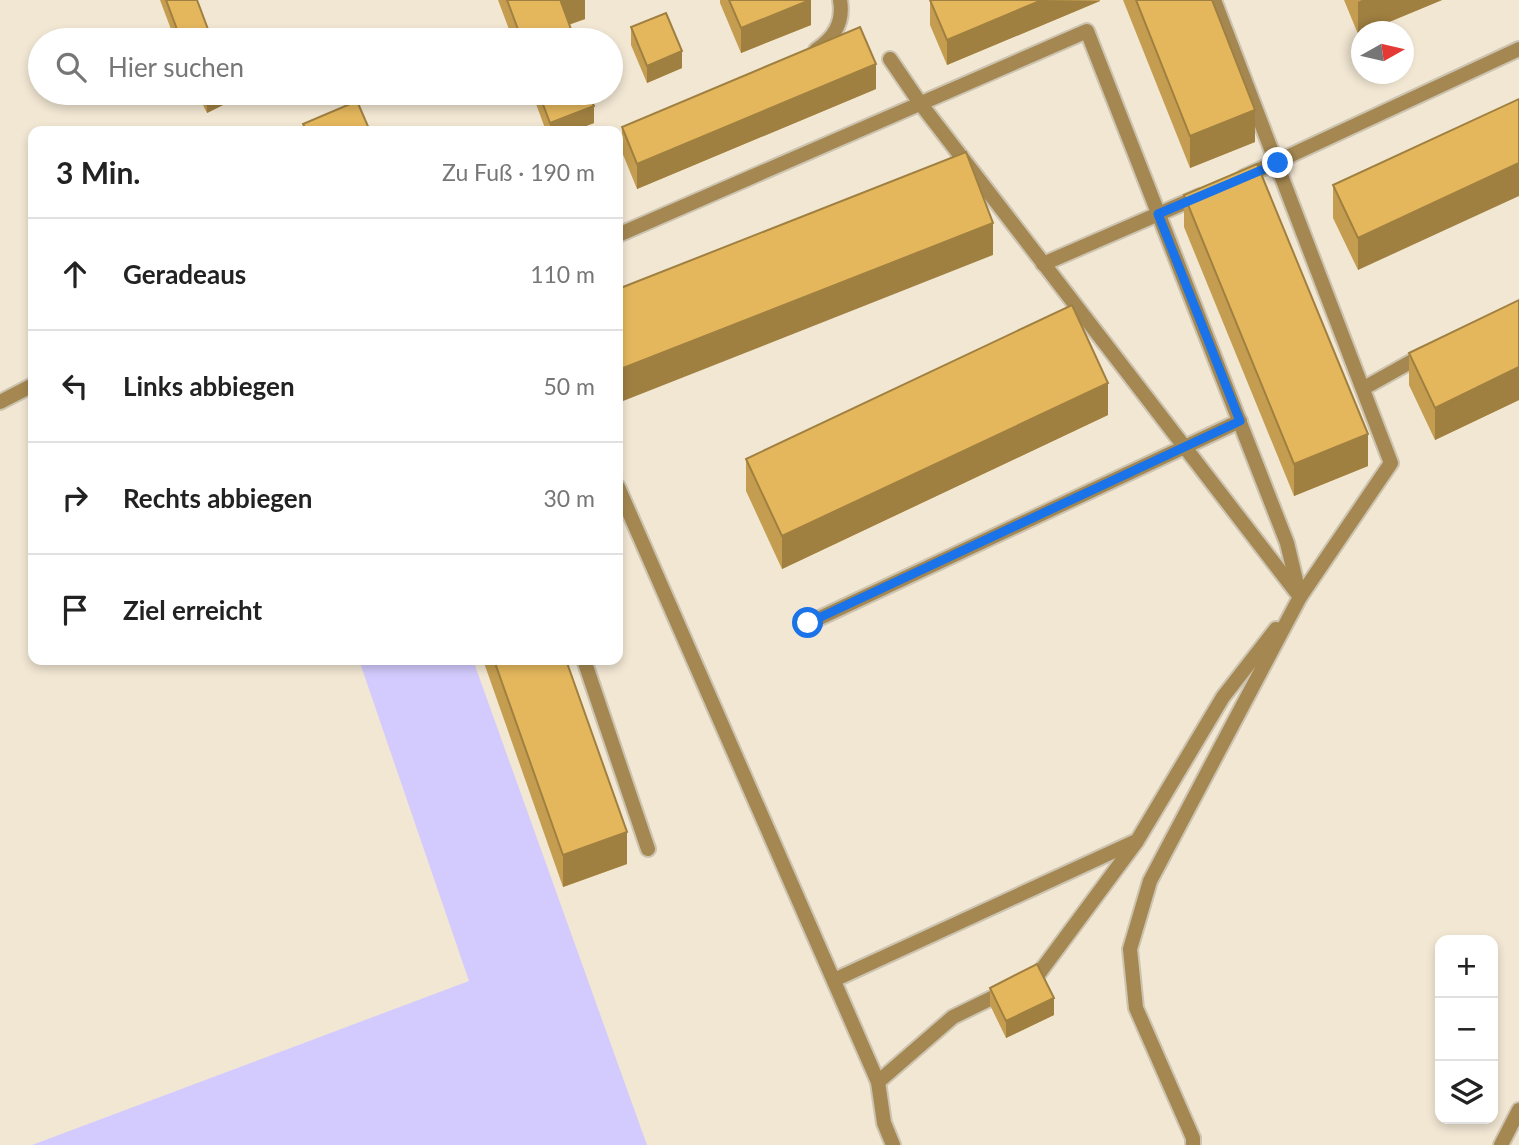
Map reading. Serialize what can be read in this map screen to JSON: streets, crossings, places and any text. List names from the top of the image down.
{
  "north": "right",
  "page": {
    "search": "Hier suchen",
    "heading": ["3 Min.", "Zu Fuß · 190 m"],
    "list": [
      ["Geradeaus", "110 m"],
      ["Links abbiegen", "50 m"],
      ["Rechts abbiegen", "30 m"],
      "Ziel erreicht"
    ],
    "map_buttons": ["+", "−"]
  }
}
